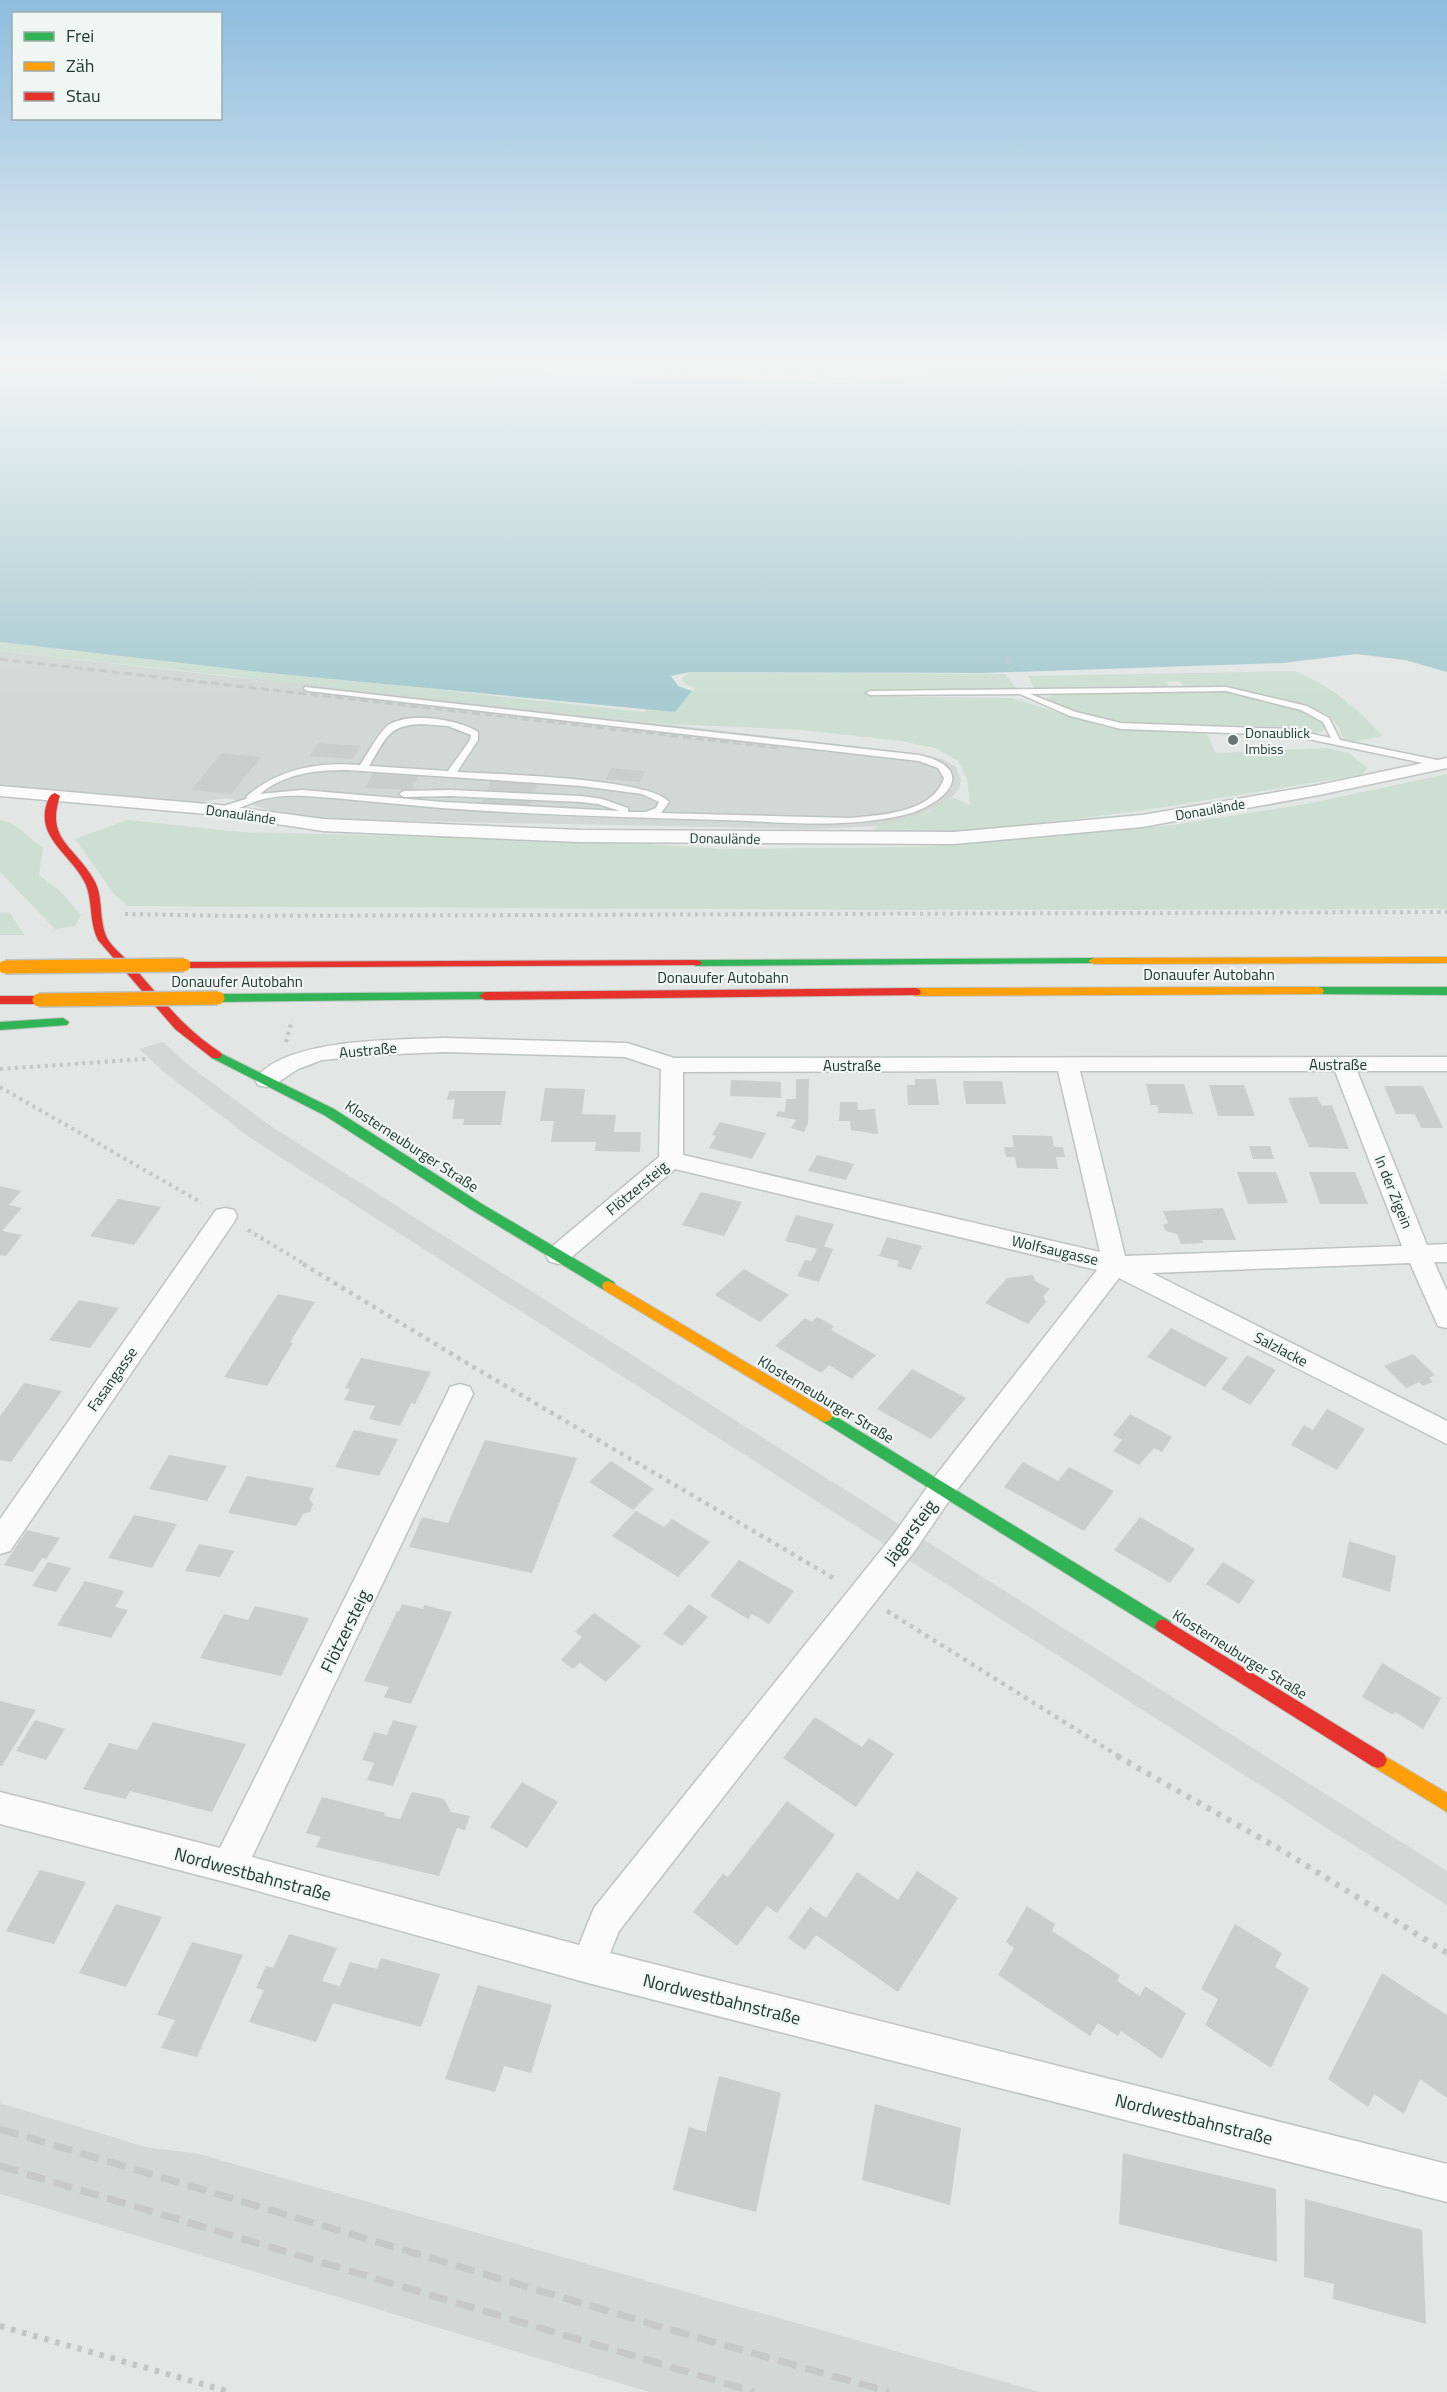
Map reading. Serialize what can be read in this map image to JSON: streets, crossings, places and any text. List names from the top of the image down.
{
  "streets": {
    "main road": ["Donauufer Autobahn", "Klosterneuburger Straße"],
    "street": [
      "Donaulände",
      "Austraße",
      "Flötzersteig",
      "In der Zigein",
      "Wolfsaugasse",
      "Salzlacke",
      "Fasangasse",
      "Jägersteig",
      "Nordwestbahnstraße"
    ]
  },
  "crossings": [
    ["Donaulände", "Klosterneuburger Straße"],
    ["Austraße", "Klosterneuburger Straße"],
    ["Austraße", "Flötzersteig"],
    ["Austraße", "In der Zigein"],
    ["Klosterneuburger Straße", "Flötzersteig"],
    ["Klosterneuburger Straße", "Jägersteig"],
    ["Flötzersteig", "Wolfsaugasse"],
    ["Flötzersteig", "Nordwestbahnstraße"],
    ["In der Zigein", "Wolfsaugasse"],
    ["Wolfsaugasse", "Salzlacke"],
    ["Wolfsaugasse", "Jägersteig"],
    ["Salzlacke", "Jägersteig"],
    ["Jägersteig", "Nordwestbahnstraße"]
  ],
  "places": ["Donaublick Imbiss"],
  "legend": ["Frei", "Zäh", "Stau"]
}
